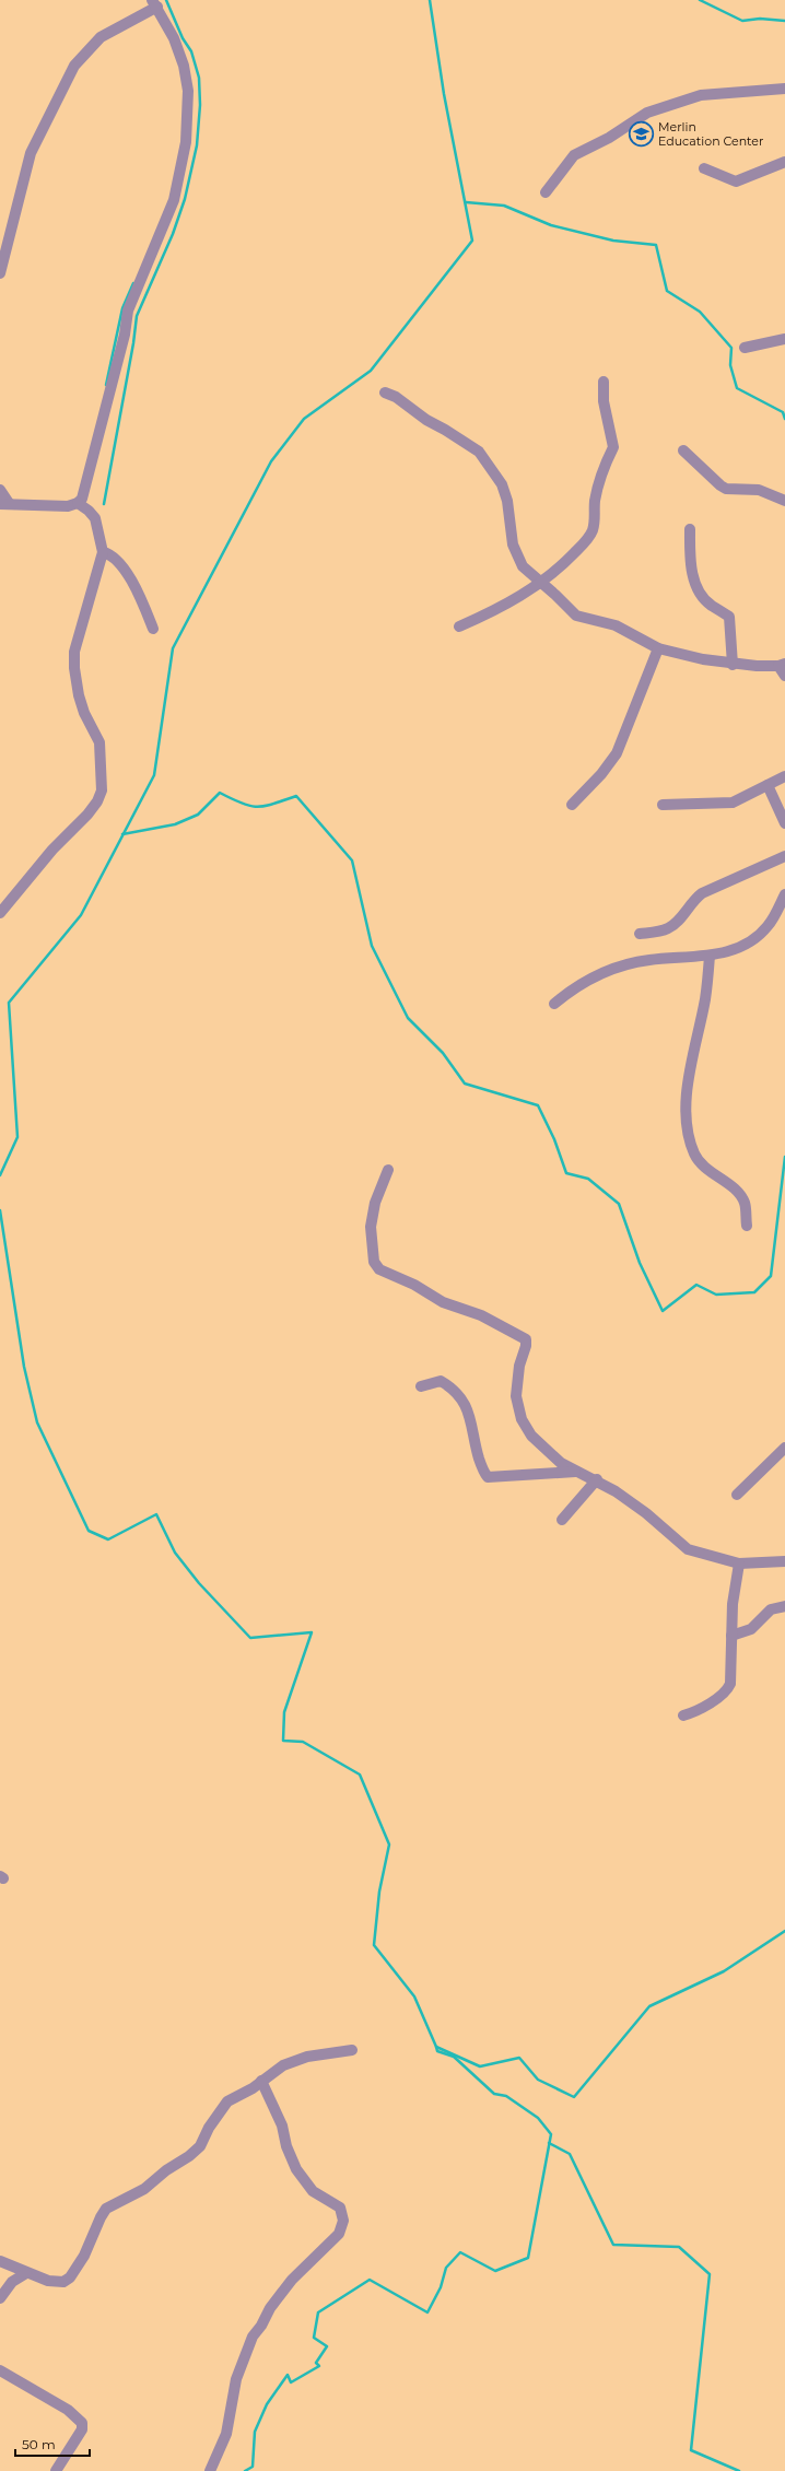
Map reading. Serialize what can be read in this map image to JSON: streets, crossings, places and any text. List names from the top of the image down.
{
  "places": {
    "school or university": ["Merlin Education Center"]
  },
  "scale_bar": "50 m"
}
